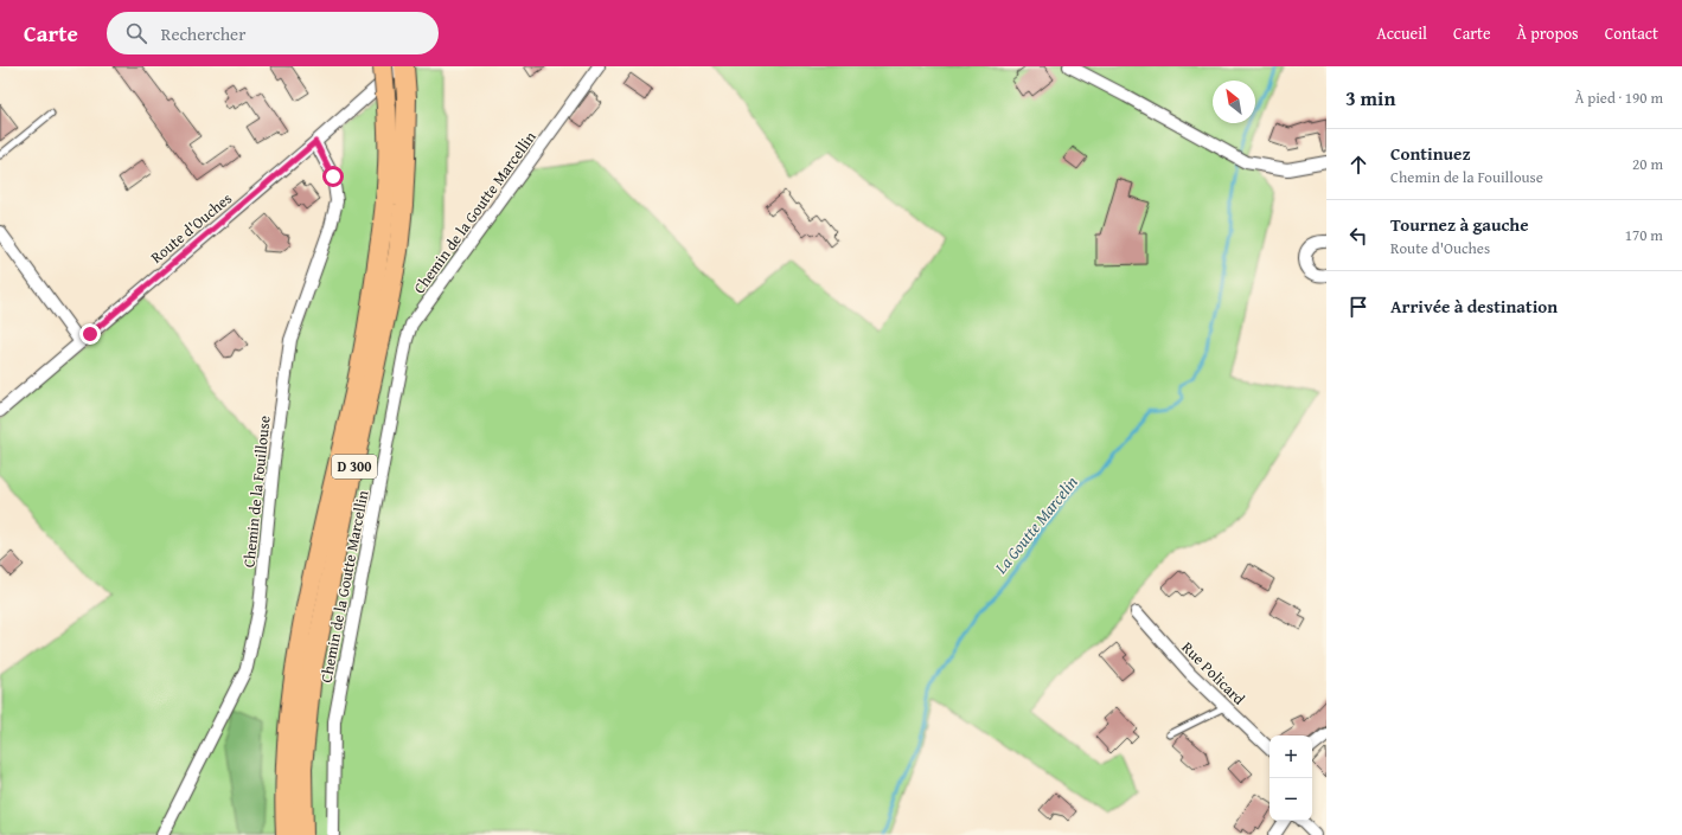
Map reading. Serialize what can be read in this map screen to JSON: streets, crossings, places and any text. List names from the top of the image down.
{
  "streets": {
    "main road": ["D 300"],
    "street": [
      "Chemin de la Goutte Marcellin",
      "Route d'Ouches",
      "Chemin de la Fouillouse",
      "Rue Policard"
    ]
  },
  "crossings": [
    ["Route d'Ouches", "D 300"],
    ["Route d'Ouches", "Chemin de la Fouillouse"]
  ],
  "water": ["La Goutte Marcelin"],
  "north": "top left",
  "page": {
    "header": "Carte",
    "search": "Rechercher",
    "nav": [
      "Accueil",
      "Carte",
      "À propos",
      "Contact"
    ],
    "heading": ["3 min", "À pied · 190 m"],
    "list": [
      ["Continuez", "Chemin de la Fouillouse", "20 m"],
      ["Tournez à gauche", "Route d'Ouches", "170 m"],
      "Arrivée à destination"
    ],
    "map_buttons": ["+", "−"]
  }
}
